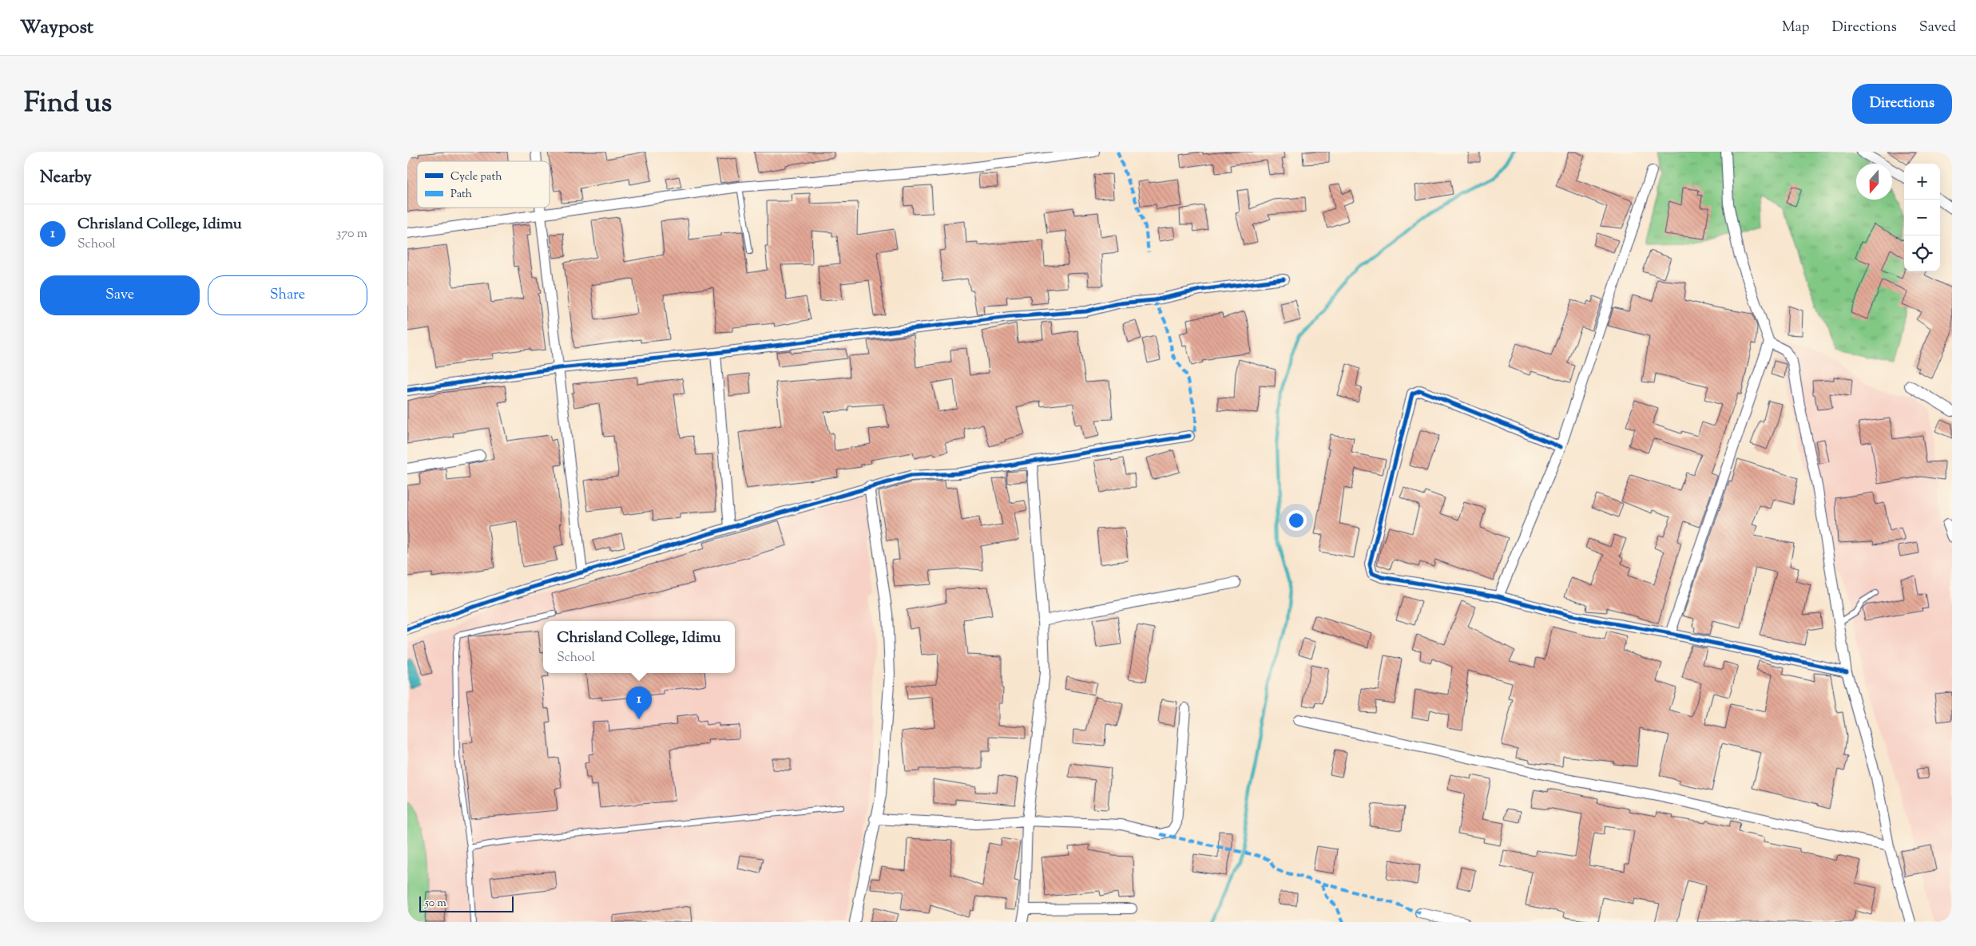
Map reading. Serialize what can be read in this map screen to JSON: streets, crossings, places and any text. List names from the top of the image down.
{
  "legend": ["Cycle path", "Path"],
  "scale_bar": "50 m",
  "north": "bottom",
  "page": {
    "header": "Waypost",
    "nav": ["Map", "Directions", "Saved"],
    "title": "Find us",
    "buttons": [
      "Directions",
      ["Save", "Share"]
    ],
    "heading": "Nearby",
    "map_buttons": ["+", "−"],
    "list": [
      {
        "mark": "1",
        "name": "Chrisland College, Idimu",
        "note": "School",
        "value": "370 m"
      }
    ],
    "popup": ["Chrisland College, Idimu", "School"],
    "pins": "1",
    "scale": "50 m"
  }
}
